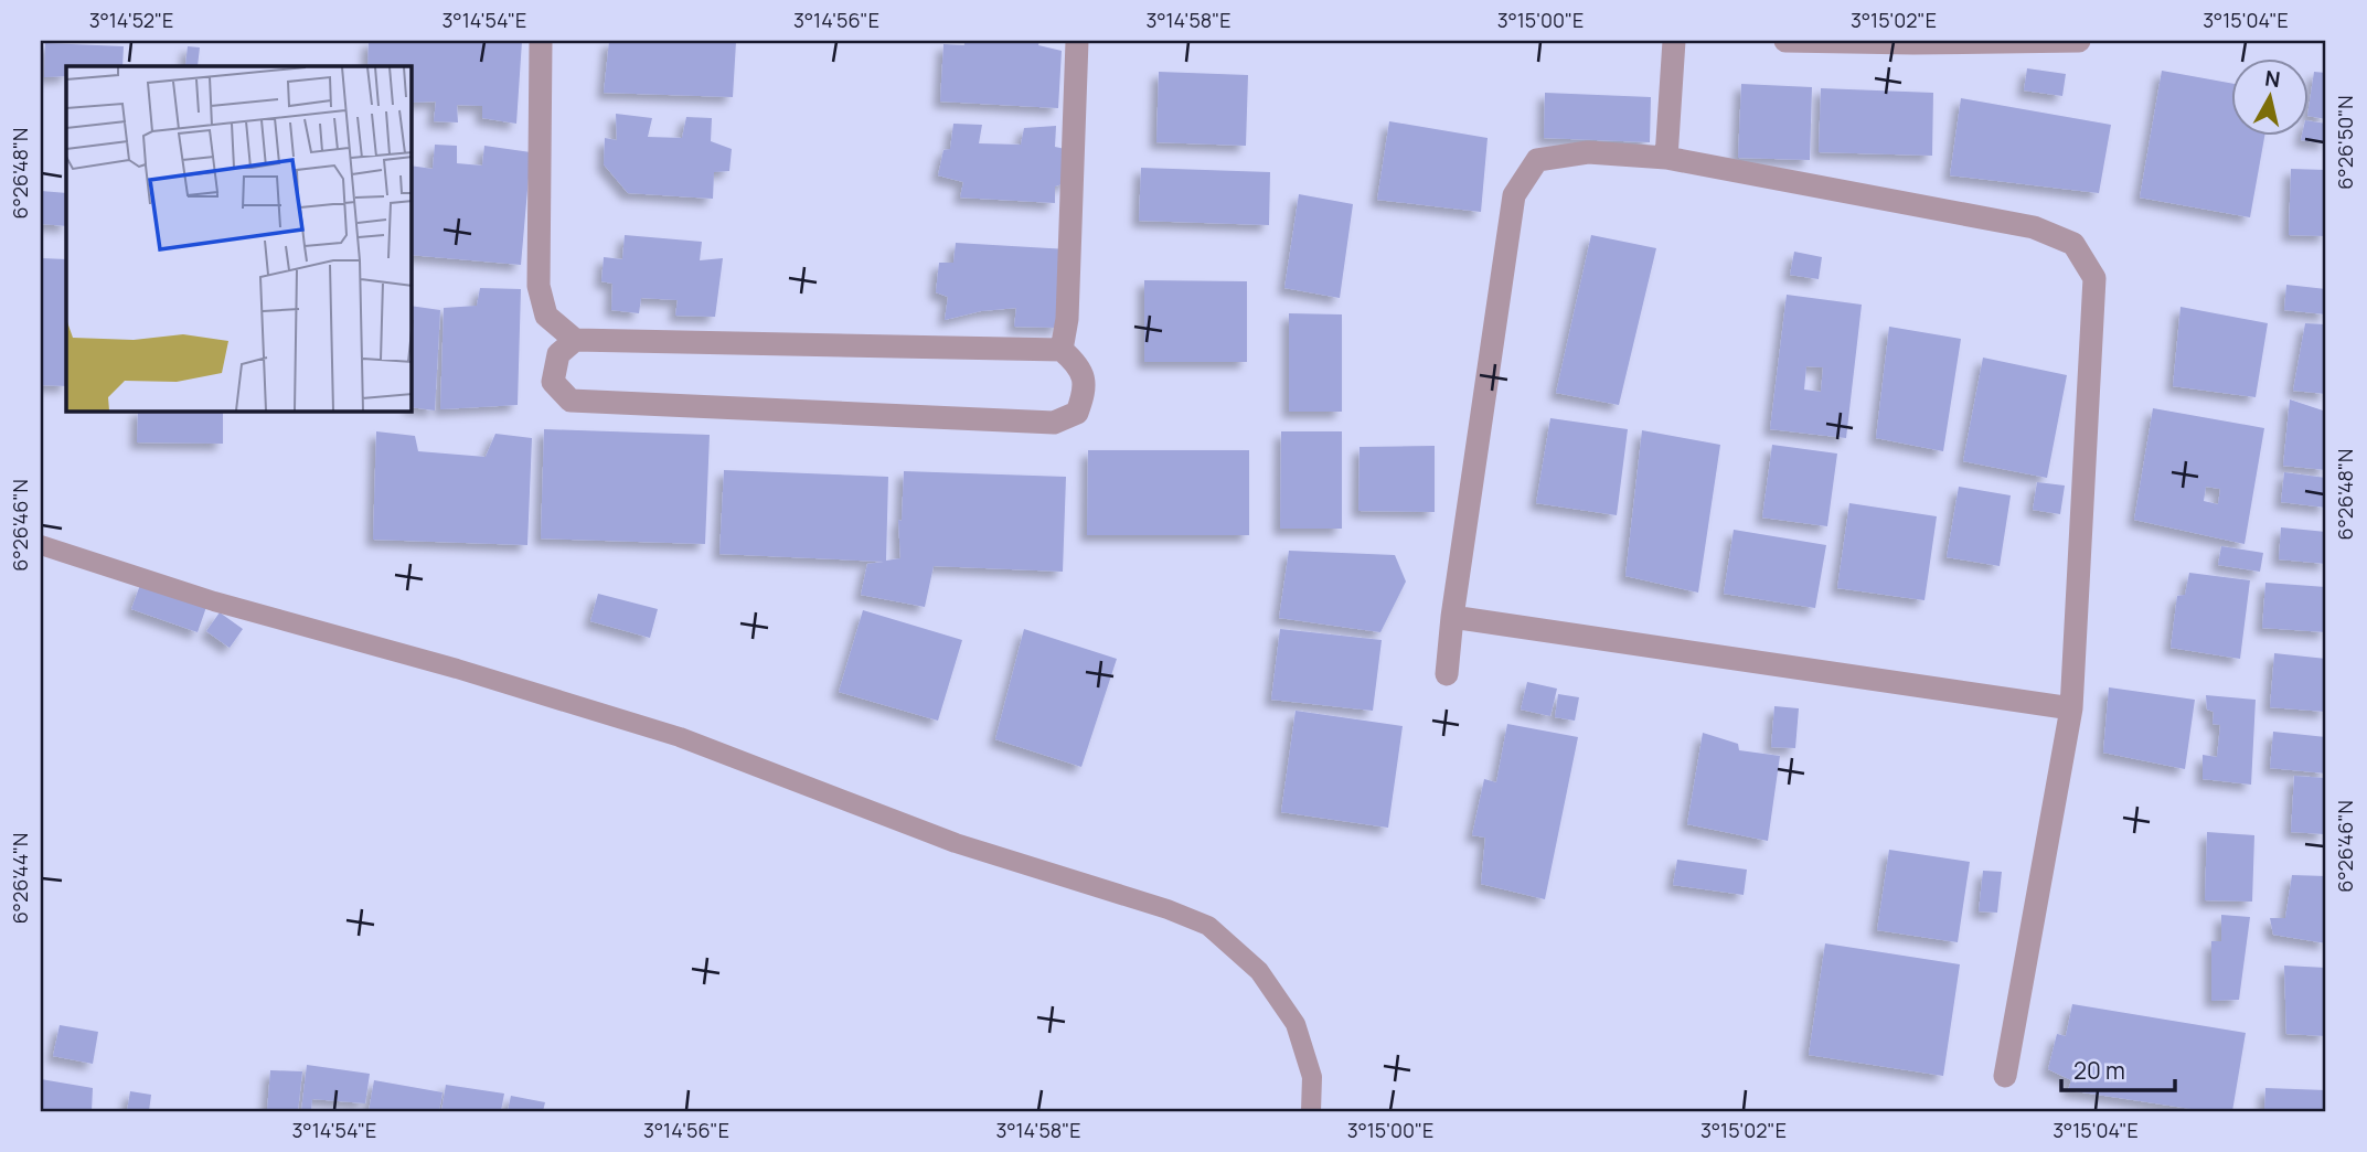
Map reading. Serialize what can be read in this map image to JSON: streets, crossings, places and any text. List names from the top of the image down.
{
  "scale_bar": "20 m",
  "north": "top",
  "coordinates": [
    "3°14'52\"E",
    "3°14'54\"E",
    "3°14'56\"E",
    "3°14'58\"E",
    "3°15'00\"E",
    "3°15'02\"E",
    "3°15'04\"E",
    "6°26'50\"N",
    "6°26'48\"N",
    "6°26'46\"N",
    "6°26'44\"N"
  ]
}
